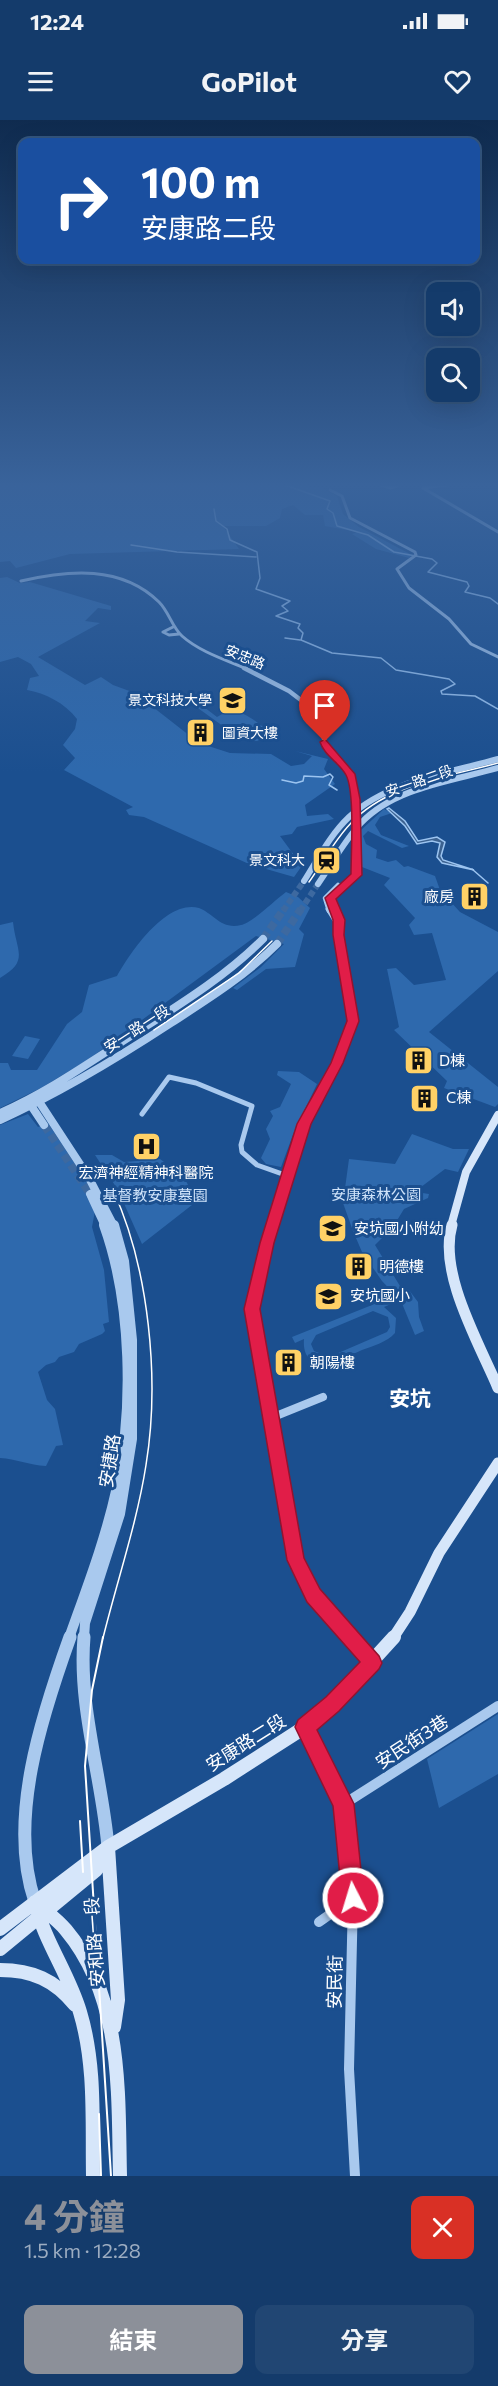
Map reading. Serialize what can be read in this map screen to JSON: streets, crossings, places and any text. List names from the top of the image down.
{
  "streets": {
    "main road": ["安康路二段", "安和路一段"],
    "street": [
      "安忠路",
      "安一路二段",
      "安一路一段",
      "安捷路",
      "安民街3巷",
      "安民街"
    ]
  },
  "crossings": [
    ["安忠路", "安一路二段"],
    ["安忠路", "安康路二段"],
    ["安一路一段", "安捷路"],
    ["安捷路", "安康路二段"],
    ["安捷路", "安和路一段"],
    ["安民街3巷", "安民街"],
    ["安康路二段", "安和路一段"],
    ["安康路二段", "安民街"]
  ],
  "districts": ["安坑"],
  "parks": ["安康森林公園", "基督教安康墓園"],
  "places": {
    "school or university": ["景文科技大學", "安坑國小附幼", "安坑國小"],
    "building": [
      "圖資大樓",
      "廠房",
      "D棟",
      "C棟",
      "明德樓",
      "朝陽樓"
    ],
    "station": ["景文科大"],
    "hospital": ["宏濟神經精神科醫院"]
  },
  "page": {
    "status": "12:24",
    "header": "GoPilot",
    "turn": ["100 m", "安康路二段"],
    "heading": ["4 分鐘", "1.5 km · 12:28"],
    "buttons": ["結束", "分享"]
  }
}
